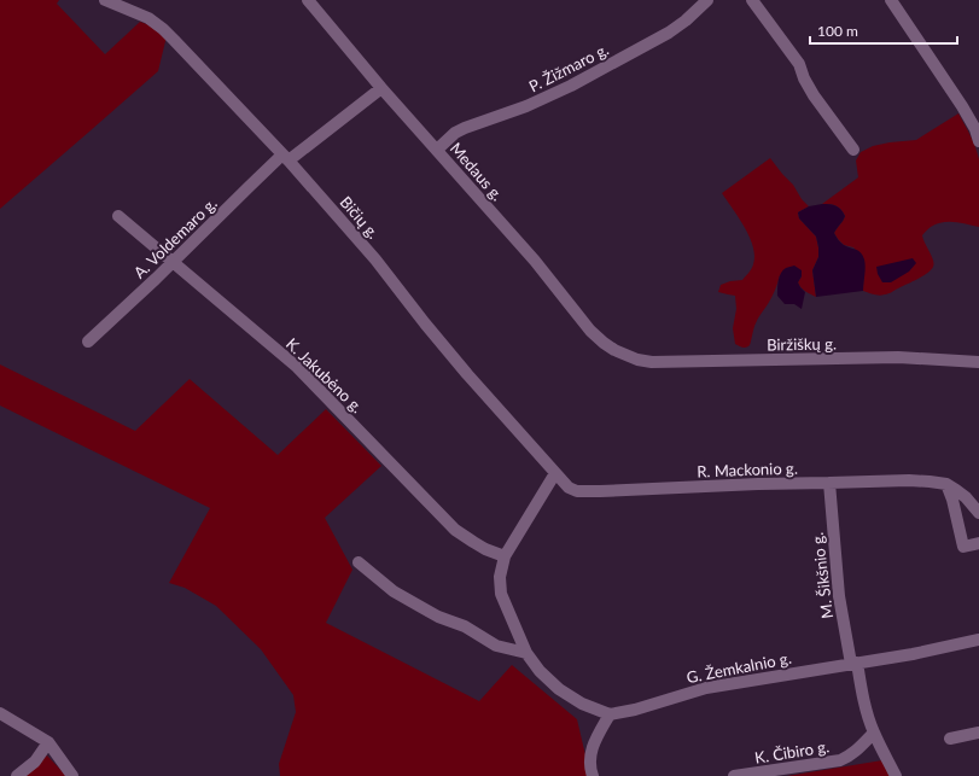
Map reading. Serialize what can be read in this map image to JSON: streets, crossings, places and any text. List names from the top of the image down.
{
  "streets": {
    "street": [
      "P. Žižmaro g.",
      "Medaus g.",
      "Bičių g.",
      "A. Voldemaro g.",
      "Biržiškų g.",
      "K. Jakubėno g.",
      "R. Mackonio g.",
      "M. Šikšnio g.",
      "G. Žemkalnio g.",
      "K. Čibiro g."
    ]
  },
  "crossings": [
    ["P. Žižmaro g.", "Medaus g."],
    ["Medaus g.", "A. Voldemaro g."],
    ["Medaus g.", "Biržiškų g."],
    ["Bičių g.", "A. Voldemaro g."],
    ["Bičių g.", "R. Mackonio g."],
    ["A. Voldemaro g.", "K. Jakubėno g."],
    ["R. Mackonio g.", "M. Šikšnio g."],
    ["M. Šikšnio g.", "G. Žemkalnio g."],
    ["M. Šikšnio g.", "K. Čibiro g."]
  ],
  "scale_bar": "100 m"
}
